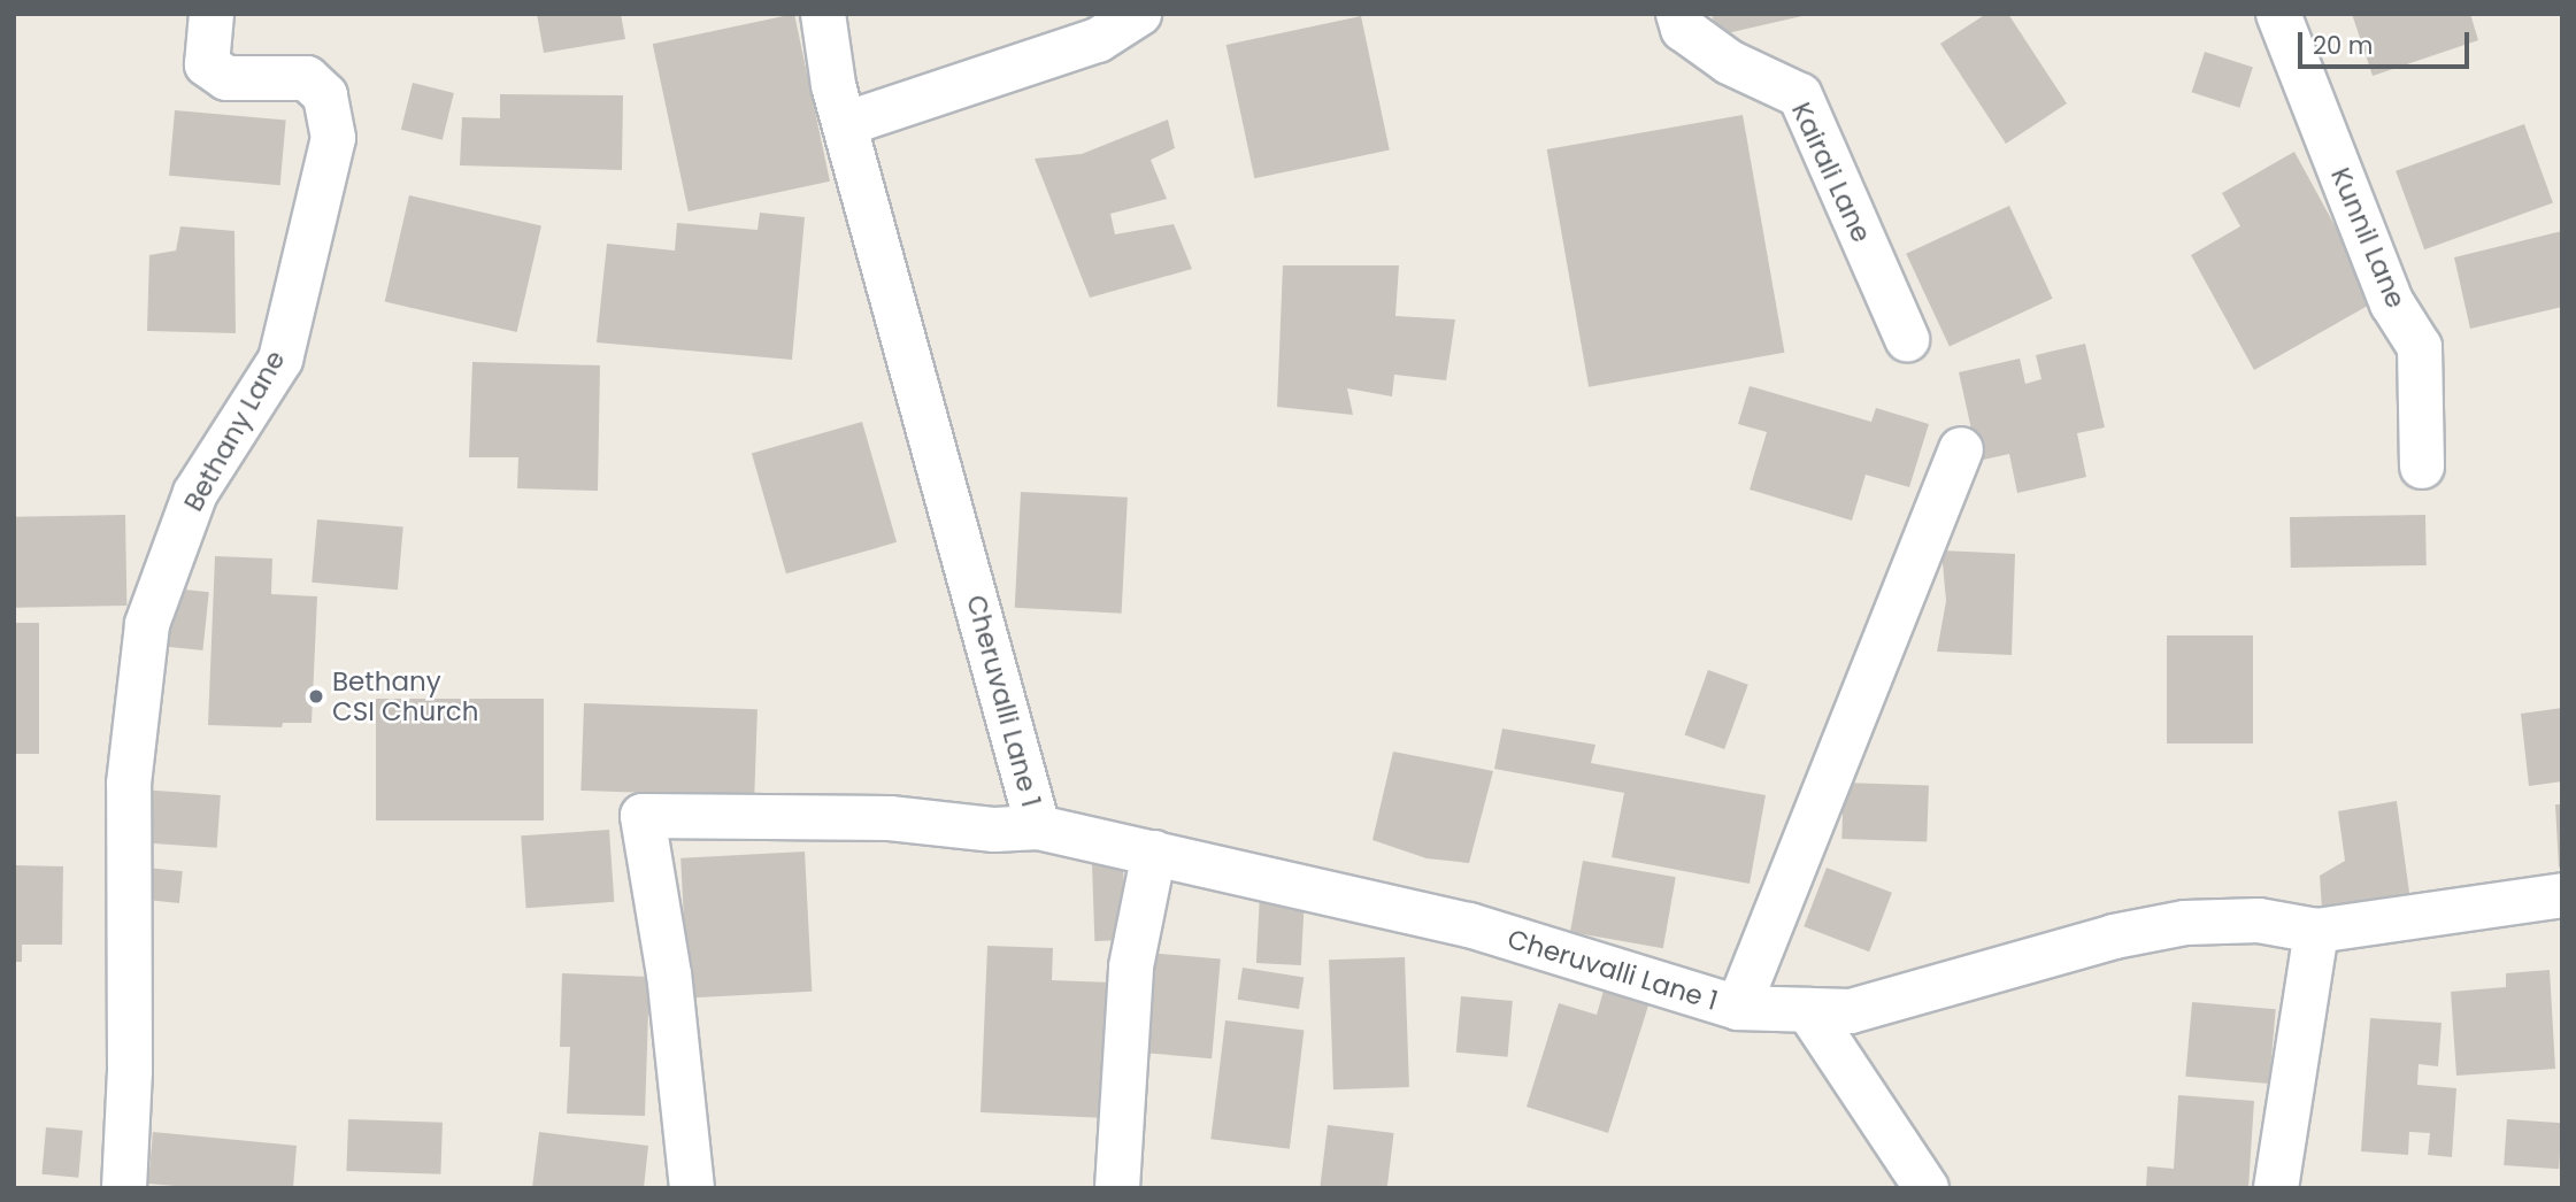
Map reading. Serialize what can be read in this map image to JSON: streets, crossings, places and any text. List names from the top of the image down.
{
  "streets": {
    "street": [
      "Kairali Lane",
      "Kunnil Lane",
      "Bethany Lane",
      "Cheruvalli Lane 1"
    ]
  },
  "places": ["Bethany CSI Church"],
  "scale_bar": "20 m"
}
